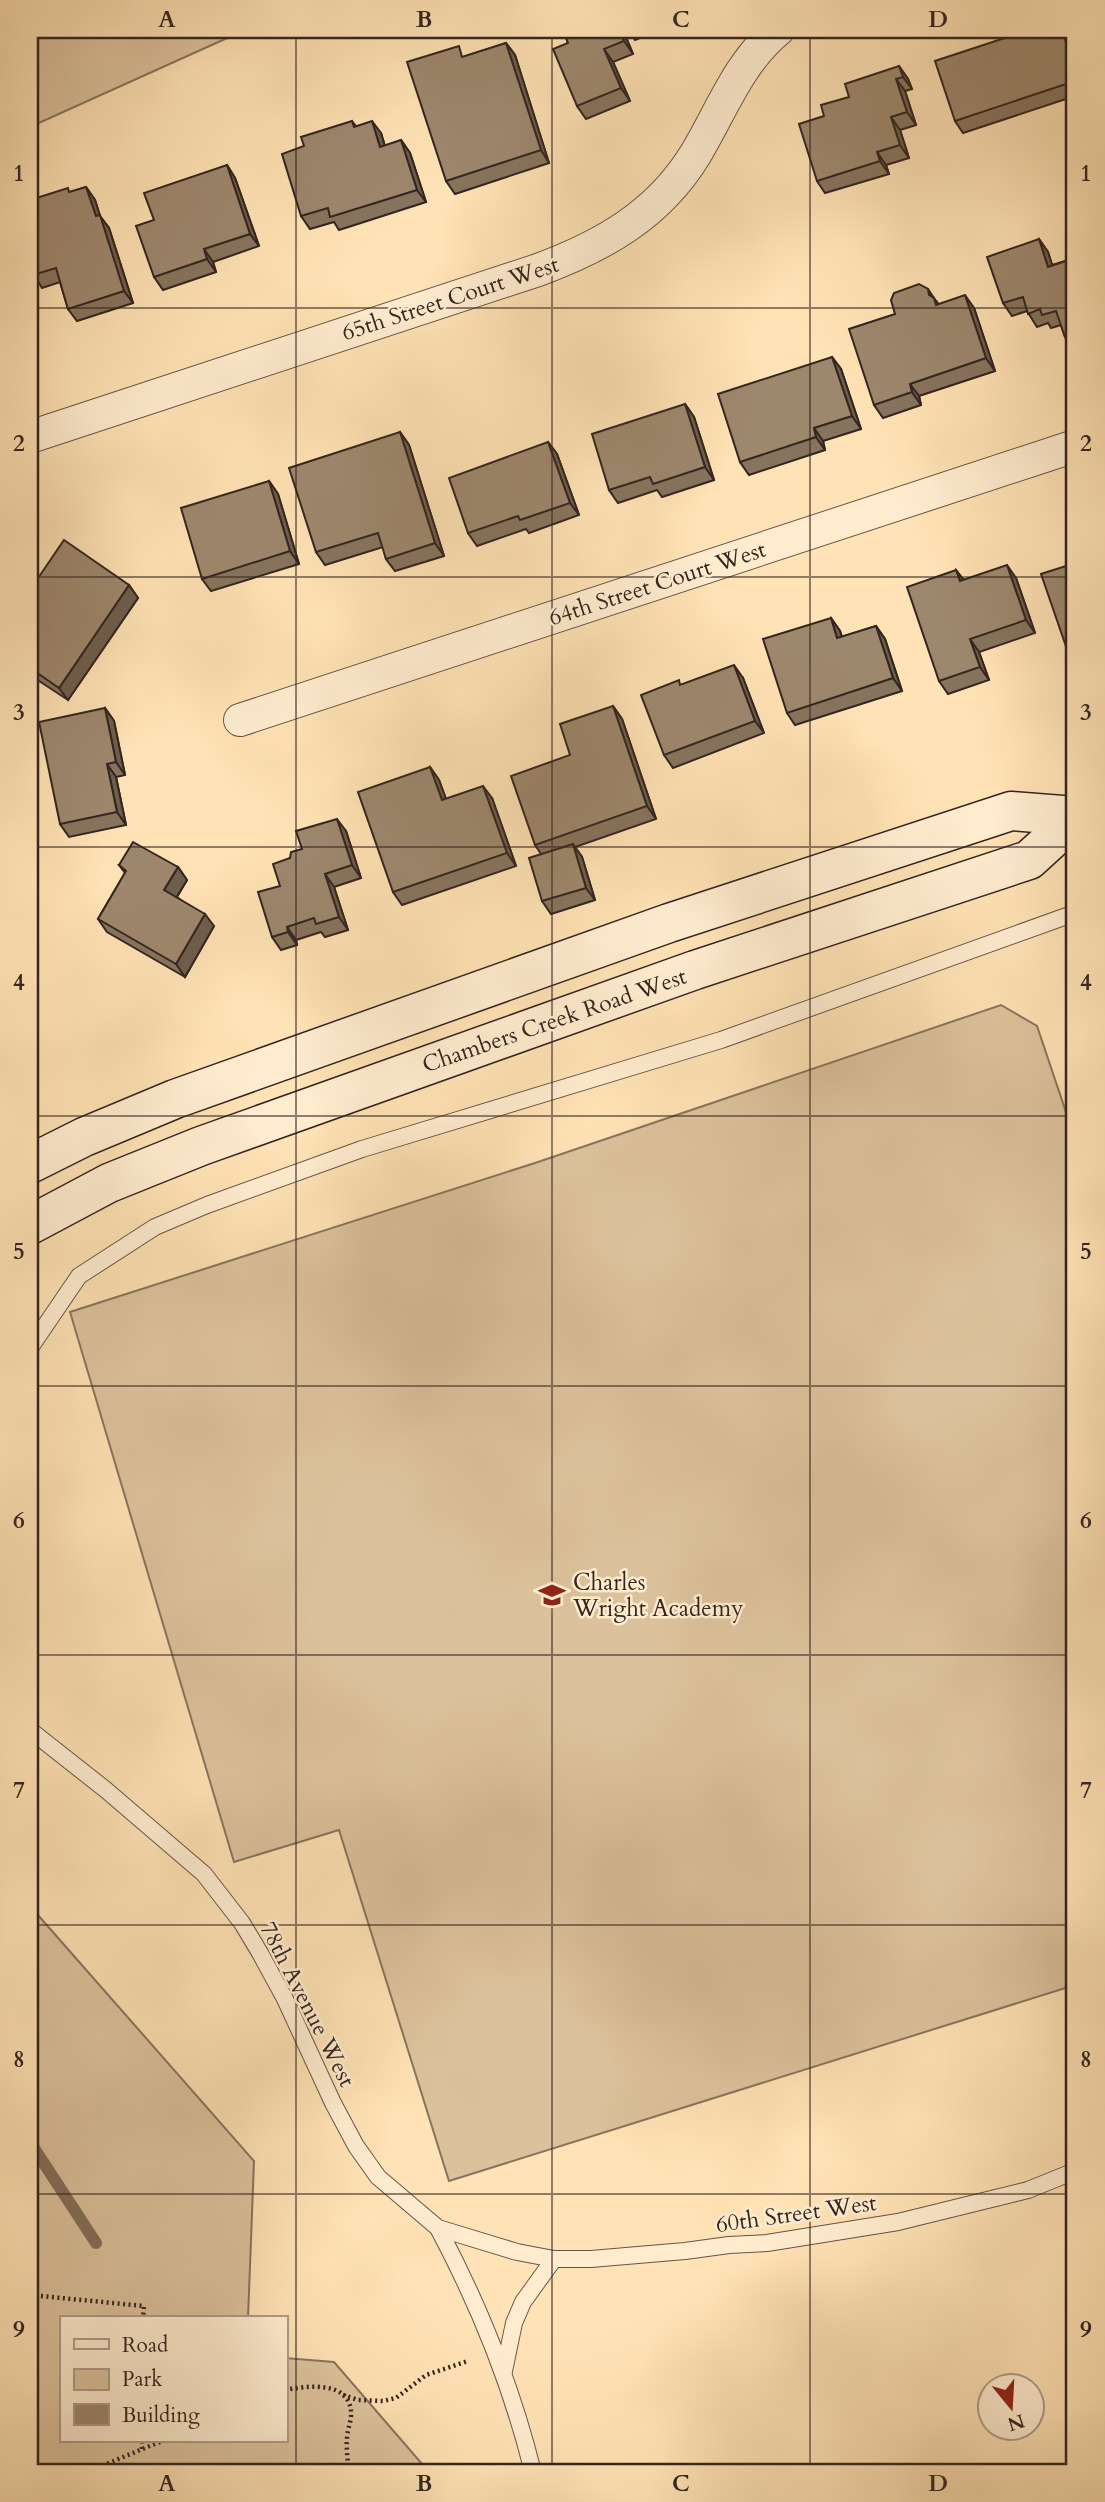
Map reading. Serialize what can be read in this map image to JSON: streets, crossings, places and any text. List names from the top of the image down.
{
  "streets": {
    "street": ["65th Street Court West", "64th Street Court West", "Chambers Creek Road West"],
    "lane": ["78th Avenue West", "60th Street West"]
  },
  "crossings": [
    ["78th Avenue West", "60th Street West"]
  ],
  "places": {
    "school or university": ["Charles Wright Academy"]
  },
  "legend": ["Road", "Park", "Building"],
  "north": "bottom",
  "grid": {
    "columns": [
      "A",
      "B",
      "C",
      "D"
    ],
    "rows": [
      "1",
      "2",
      "3",
      "4",
      "5",
      "6",
      "7",
      "8",
      "9"
    ]
  }
}
